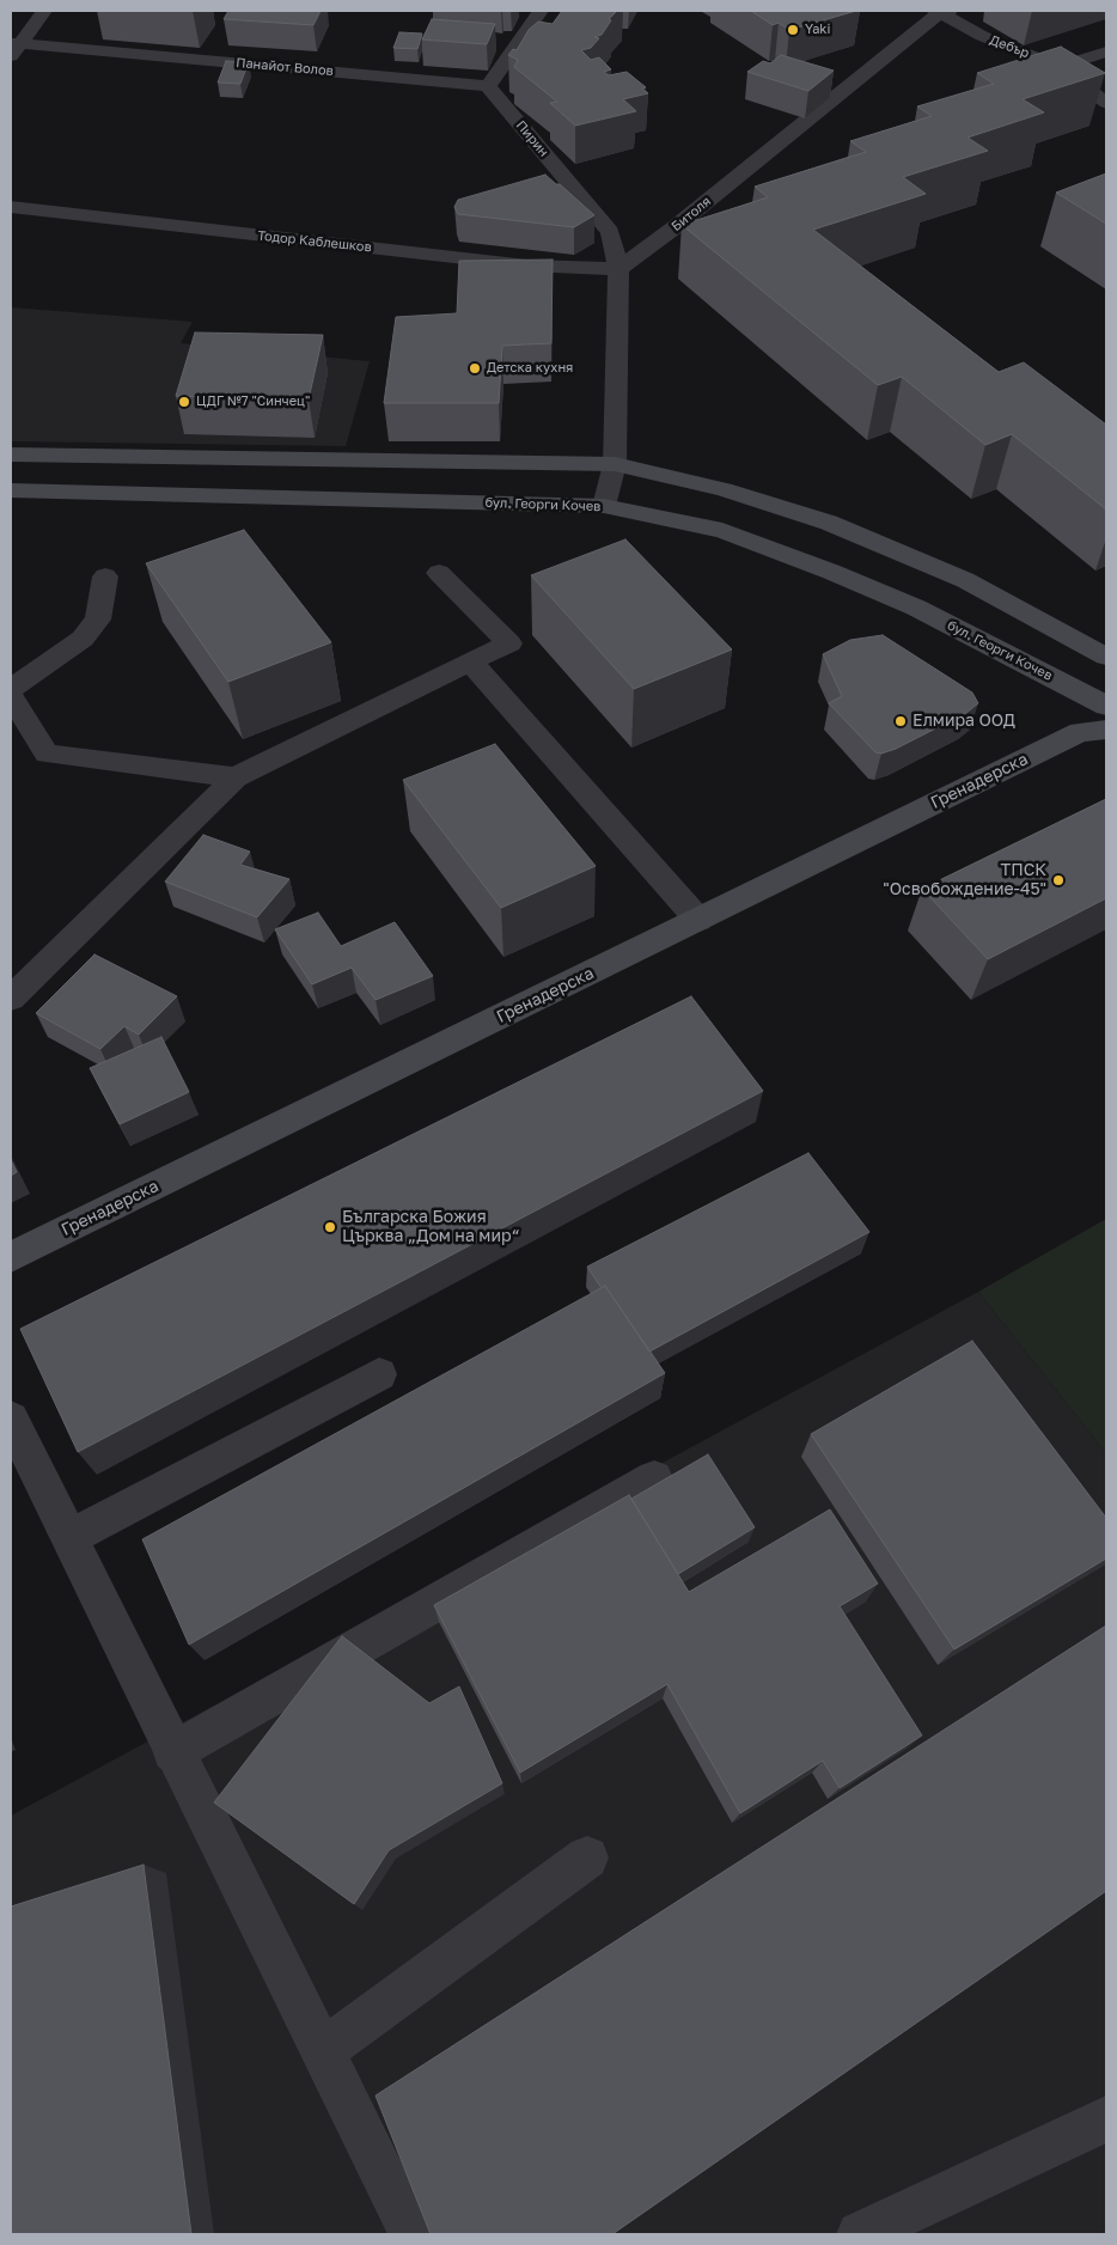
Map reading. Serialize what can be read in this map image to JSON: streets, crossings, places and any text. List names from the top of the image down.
{
  "streets": {
    "main road": ["бул. Георги Кочев", "Гренадерска"],
    "street": [
      "Дебър",
      "Панайот Волов",
      "Пирин",
      "Битоля",
      "Тодор Каблешков"
    ]
  },
  "crossings": [
    ["Дебър", "Битоля"],
    ["Панайот Волов", "Пирин"],
    ["Пирин", "Битоля"],
    ["Пирин", "Тодор Каблешков"],
    ["Битоля", "Тодор Каблешков"],
    ["бул. Георги Кочев", "Гренадерска"]
  ],
  "places": [
    "Yaki",
    "Детска кухня",
    "ЦДГ №7 \"Синчец\"",
    "Елмира ООД",
    "ТПСК \"Освобождение-45\"",
    "Българска Божия Църква „Дом на мир“"
  ]
}
